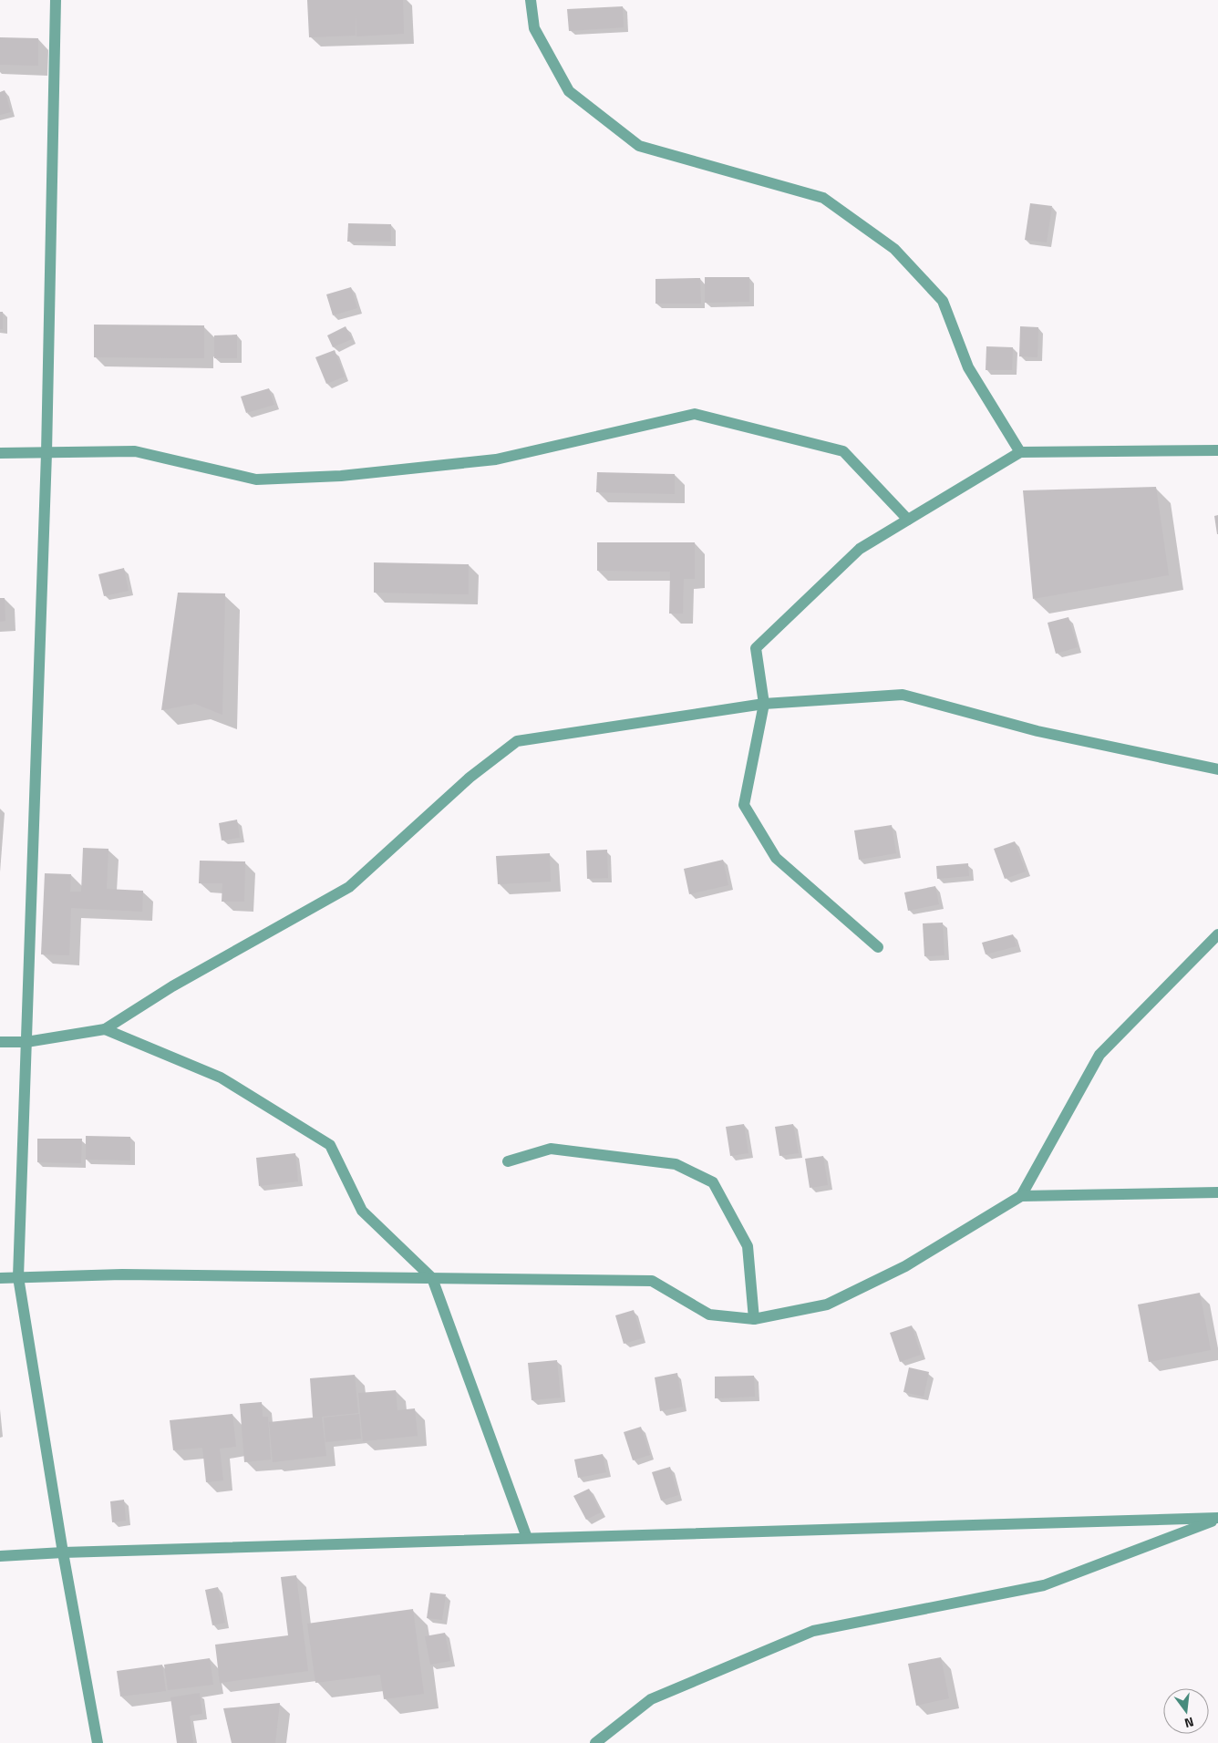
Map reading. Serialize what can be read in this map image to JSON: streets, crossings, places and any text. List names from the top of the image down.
{
  "north": "bottom"
}
